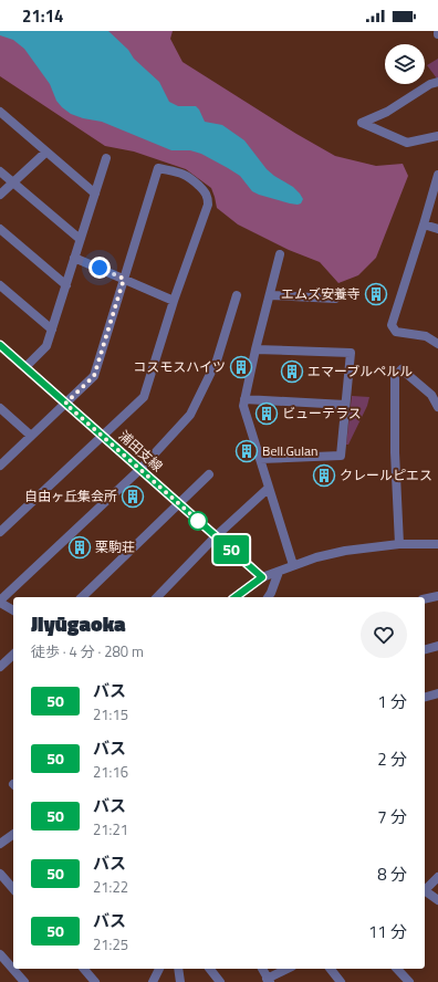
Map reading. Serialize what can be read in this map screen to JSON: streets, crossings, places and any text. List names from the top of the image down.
{
  "streets": {
    "street": ["浦田支線"]
  },
  "places": {
    "building": [
      "エムズ安養寺",
      "コスモスハイツ",
      "エマーブルペルル",
      "ビューテラス",
      "Bell.Gulan",
      "クレールピエス",
      "自由ヶ丘集会所",
      "栗駒荘"
    ]
  },
  "lines": ["bus line 50"],
  "page": {
    "status": "21:14",
    "on_map": "50",
    "heading": ["Jiyūgaoka", "徒歩 · 4 分 · 280 m"],
    "list": [
      {
        "mark": "50",
        "name": "バス",
        "note": "21:15",
        "value": "1 分"
      },
      {
        "mark": "50",
        "name": "バス",
        "note": "21:16",
        "value": "2 分"
      },
      {
        "mark": "50",
        "name": "バス",
        "note": "21:21",
        "value": "7 分"
      },
      {
        "mark": "50",
        "name": "バス",
        "note": "21:22",
        "value": "8 分"
      },
      {
        "mark": "50",
        "name": "バス",
        "note": "21:25",
        "value": "11 分"
      }
    ]
  }
}
